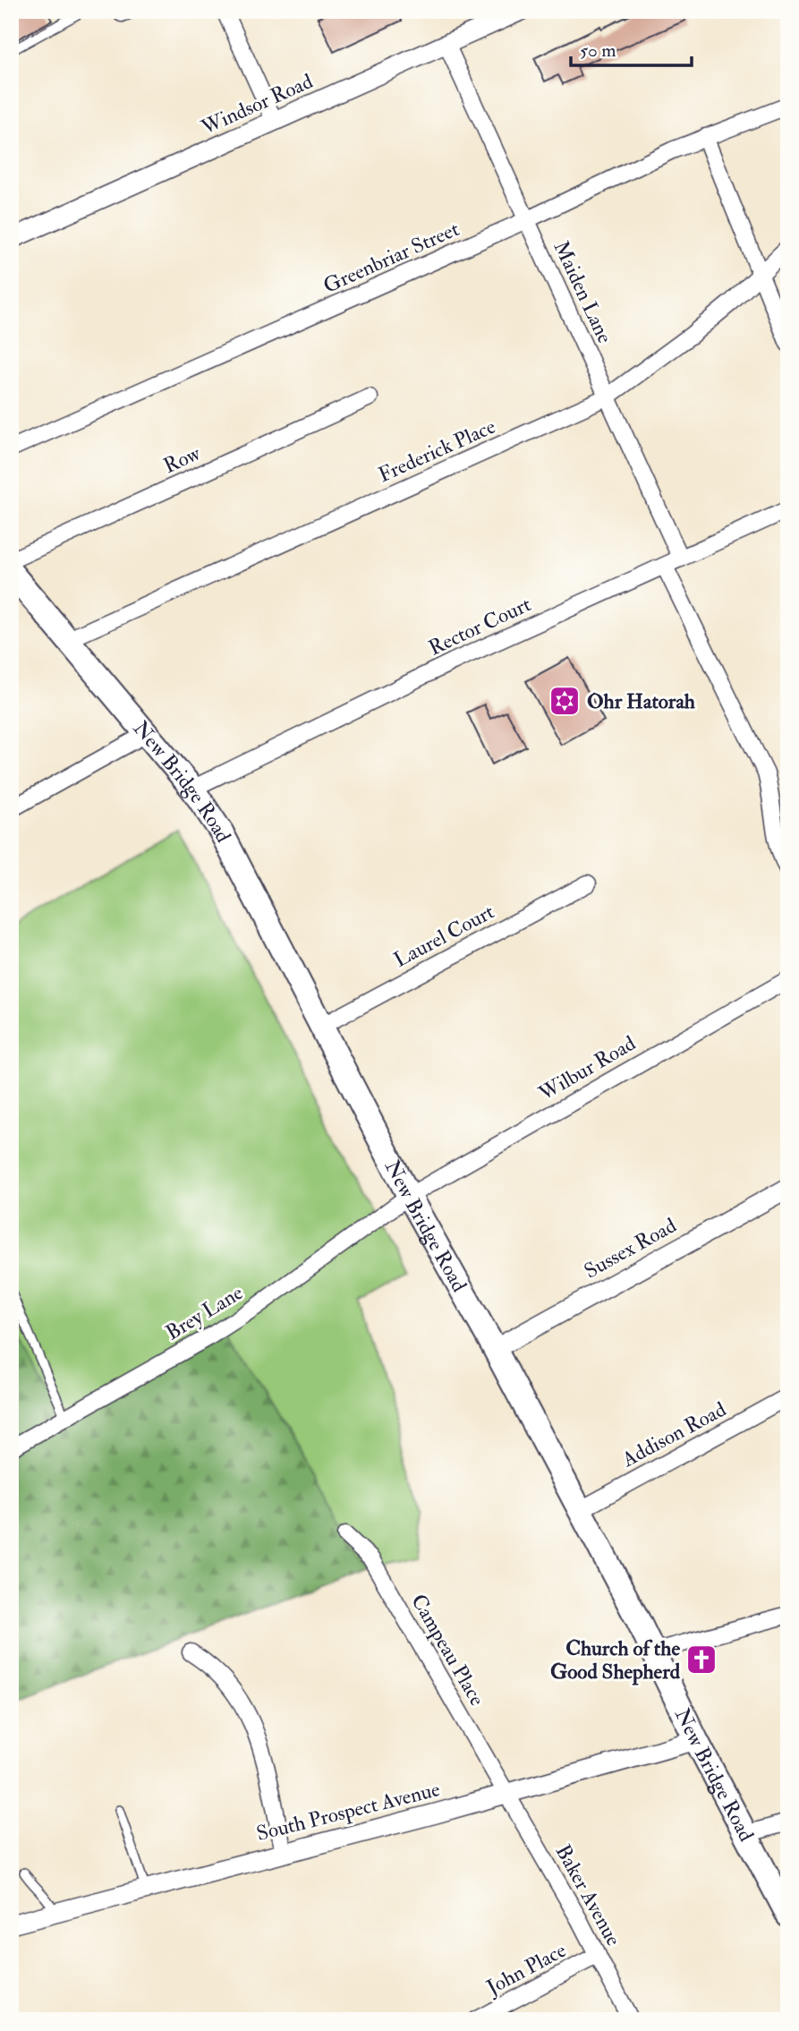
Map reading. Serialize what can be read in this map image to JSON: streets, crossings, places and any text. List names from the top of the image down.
{
  "streets": {
    "main road": ["New Bridge Road"],
    "street": [
      "Windsor Road",
      "Greenbriar Street",
      "Maiden Lane",
      "Frederick Place",
      "Row",
      "Rector Court",
      "Laurel Court",
      "Wilbur Road",
      "Sussex Road",
      "Brey Lane",
      "Addison Road",
      "Campeau Place",
      "South Prospect Avenue",
      "Baker Avenue",
      "John Place"
    ]
  },
  "crossings": [
    ["Windsor Road", "Maiden Lane"],
    ["Greenbriar Street", "Maiden Lane"],
    ["Maiden Lane", "Frederick Place"],
    ["Maiden Lane", "Rector Court"],
    ["Frederick Place", "New Bridge Road"],
    ["Rector Court", "New Bridge Road"],
    ["New Bridge Road", "Laurel Court"],
    ["New Bridge Road", "Wilbur Road"],
    ["New Bridge Road", "Sussex Road"],
    ["New Bridge Road", "Brey Lane"],
    ["New Bridge Road", "Addison Road"],
    ["New Bridge Road", "South Prospect Avenue"],
    ["Wilbur Road", "Brey Lane"],
    ["Campeau Place", "South Prospect Avenue"],
    ["Campeau Place", "Baker Avenue"],
    ["South Prospect Avenue", "Baker Avenue"],
    ["Baker Avenue", "John Place"]
  ],
  "places": {
    "synagogue": ["Ohr Hatorah"],
    "church": ["Church of the Good Shepherd"]
  },
  "scale_bar": "50 m"
}
